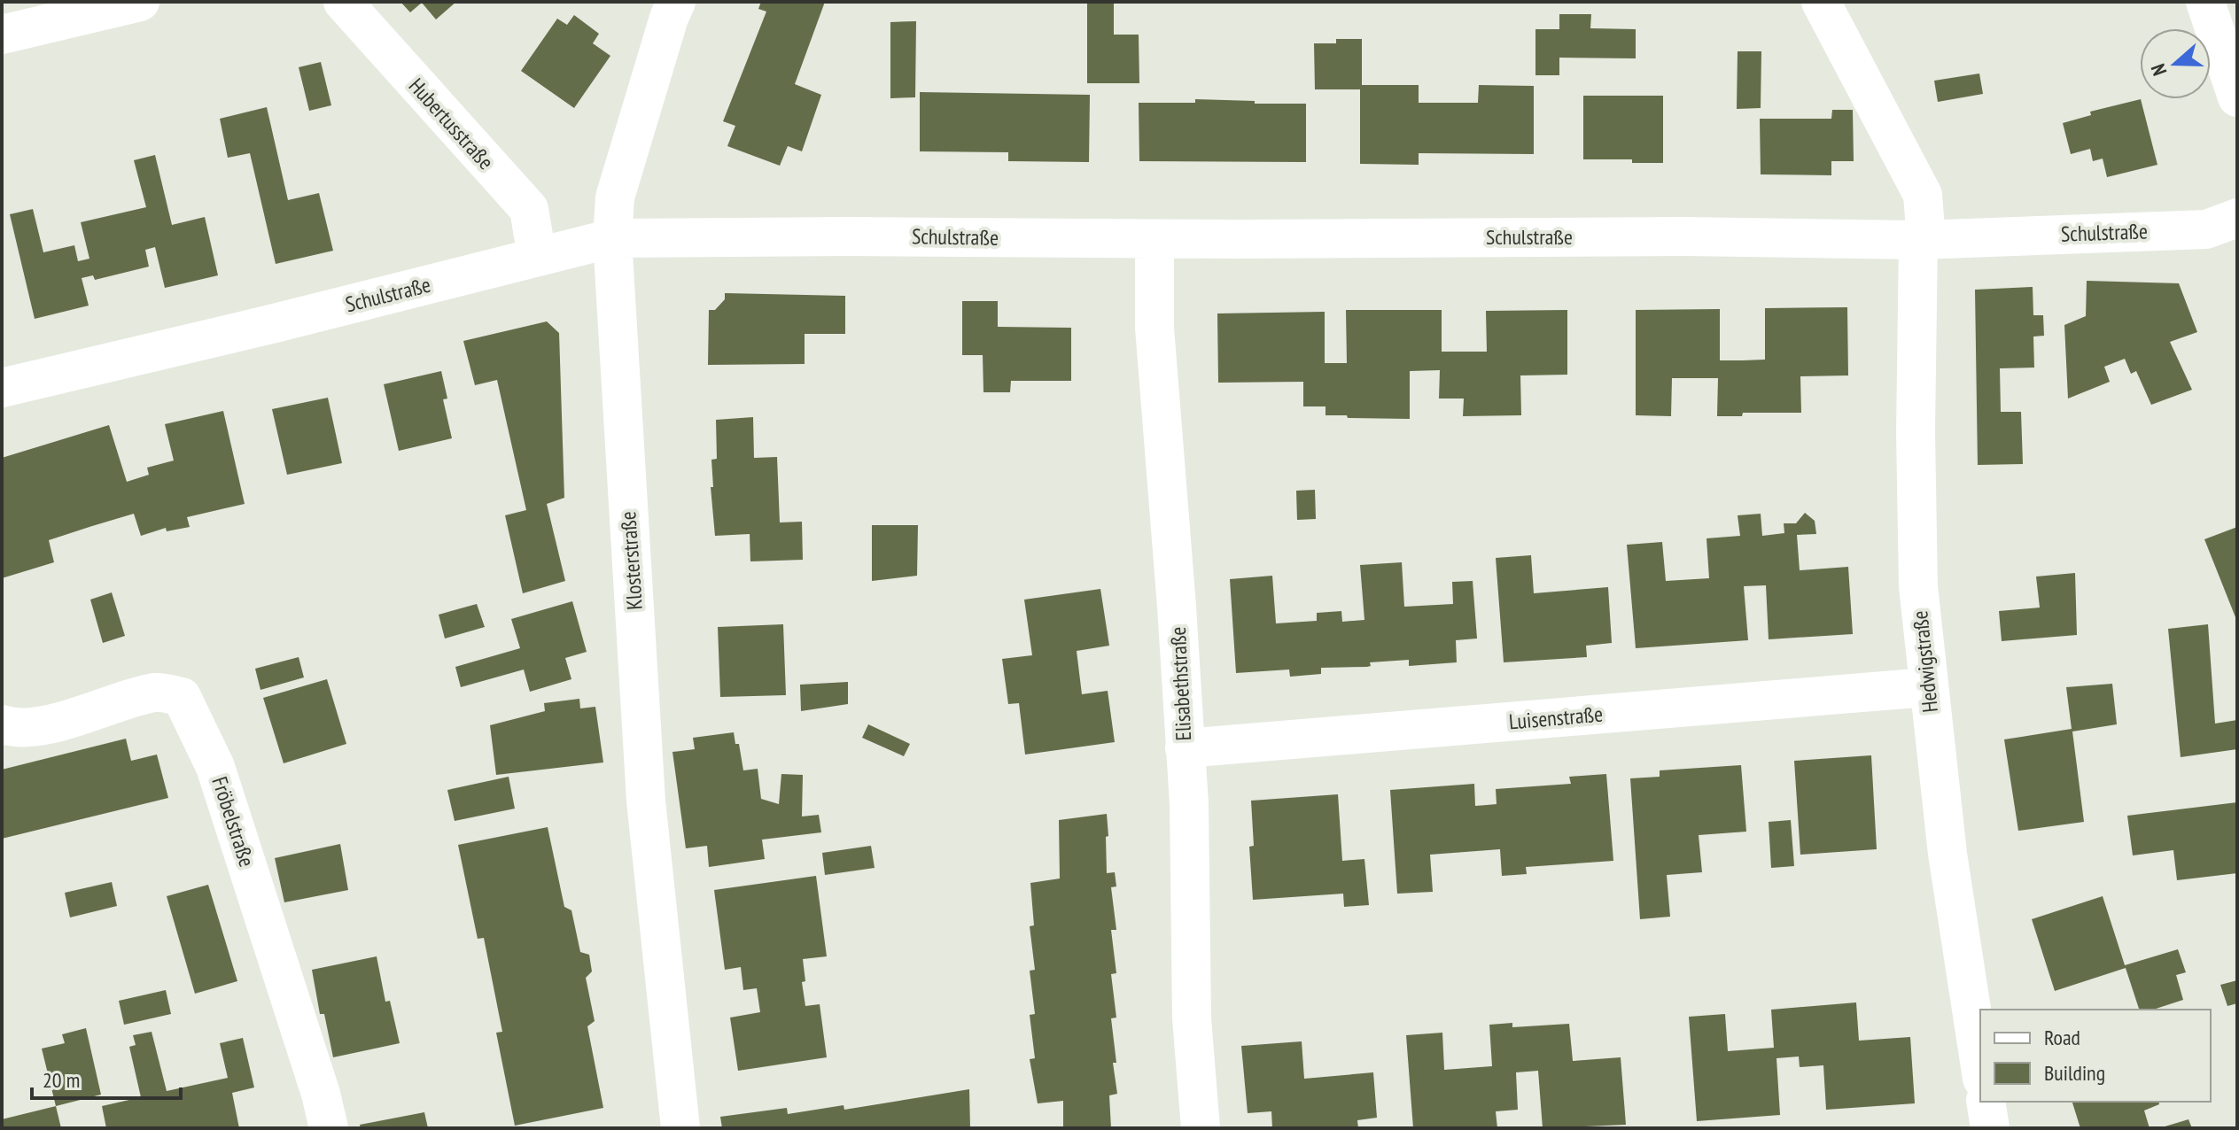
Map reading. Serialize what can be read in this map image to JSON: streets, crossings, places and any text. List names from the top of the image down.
{
  "streets": {
    "street": [
      "Hubertusstraße",
      "Schulstraße",
      "Klosterstraße",
      "Hedwigstraße",
      "Elisabethstraße",
      "Luisenstraße",
      "Fröbelstraße"
    ]
  },
  "crossings": [
    ["Hubertusstraße", "Schulstraße"],
    ["Schulstraße", "Klosterstraße"],
    ["Schulstraße", "Hedwigstraße"],
    ["Schulstraße", "Elisabethstraße"],
    ["Hedwigstraße", "Luisenstraße"],
    ["Elisabethstraße", "Luisenstraße"]
  ],
  "legend": ["Road", "Building"],
  "scale_bar": "20 m",
  "north": "left"
}
